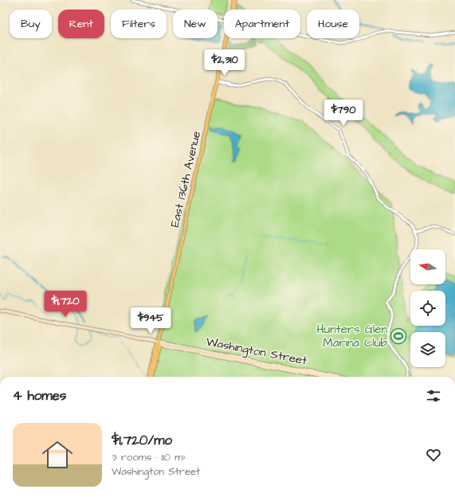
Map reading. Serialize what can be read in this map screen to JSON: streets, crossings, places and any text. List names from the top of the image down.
{
  "streets": {
    "main road": ["East 136th Avenue", "Washington Street"]
  },
  "crossings": [
    ["East 136th Avenue", "Washington Street"]
  ],
  "places": {
    "sports": ["Hunters Glen Marina Club"]
  },
  "north": "left",
  "page": {
    "chip": [
      "Buy",
      "Rent",
      "Filters",
      "New",
      "Apartment",
      "House"
    ],
    "price": [
      "$2,310",
      "$790",
      "$1,720",
      "$945"
    ],
    "heading": "4 homes",
    "list": [
      {
        "name": "$1,720/mo",
        "note": "3 rooms · 110 m² · Washington Street"
      }
    ]
  }
}
